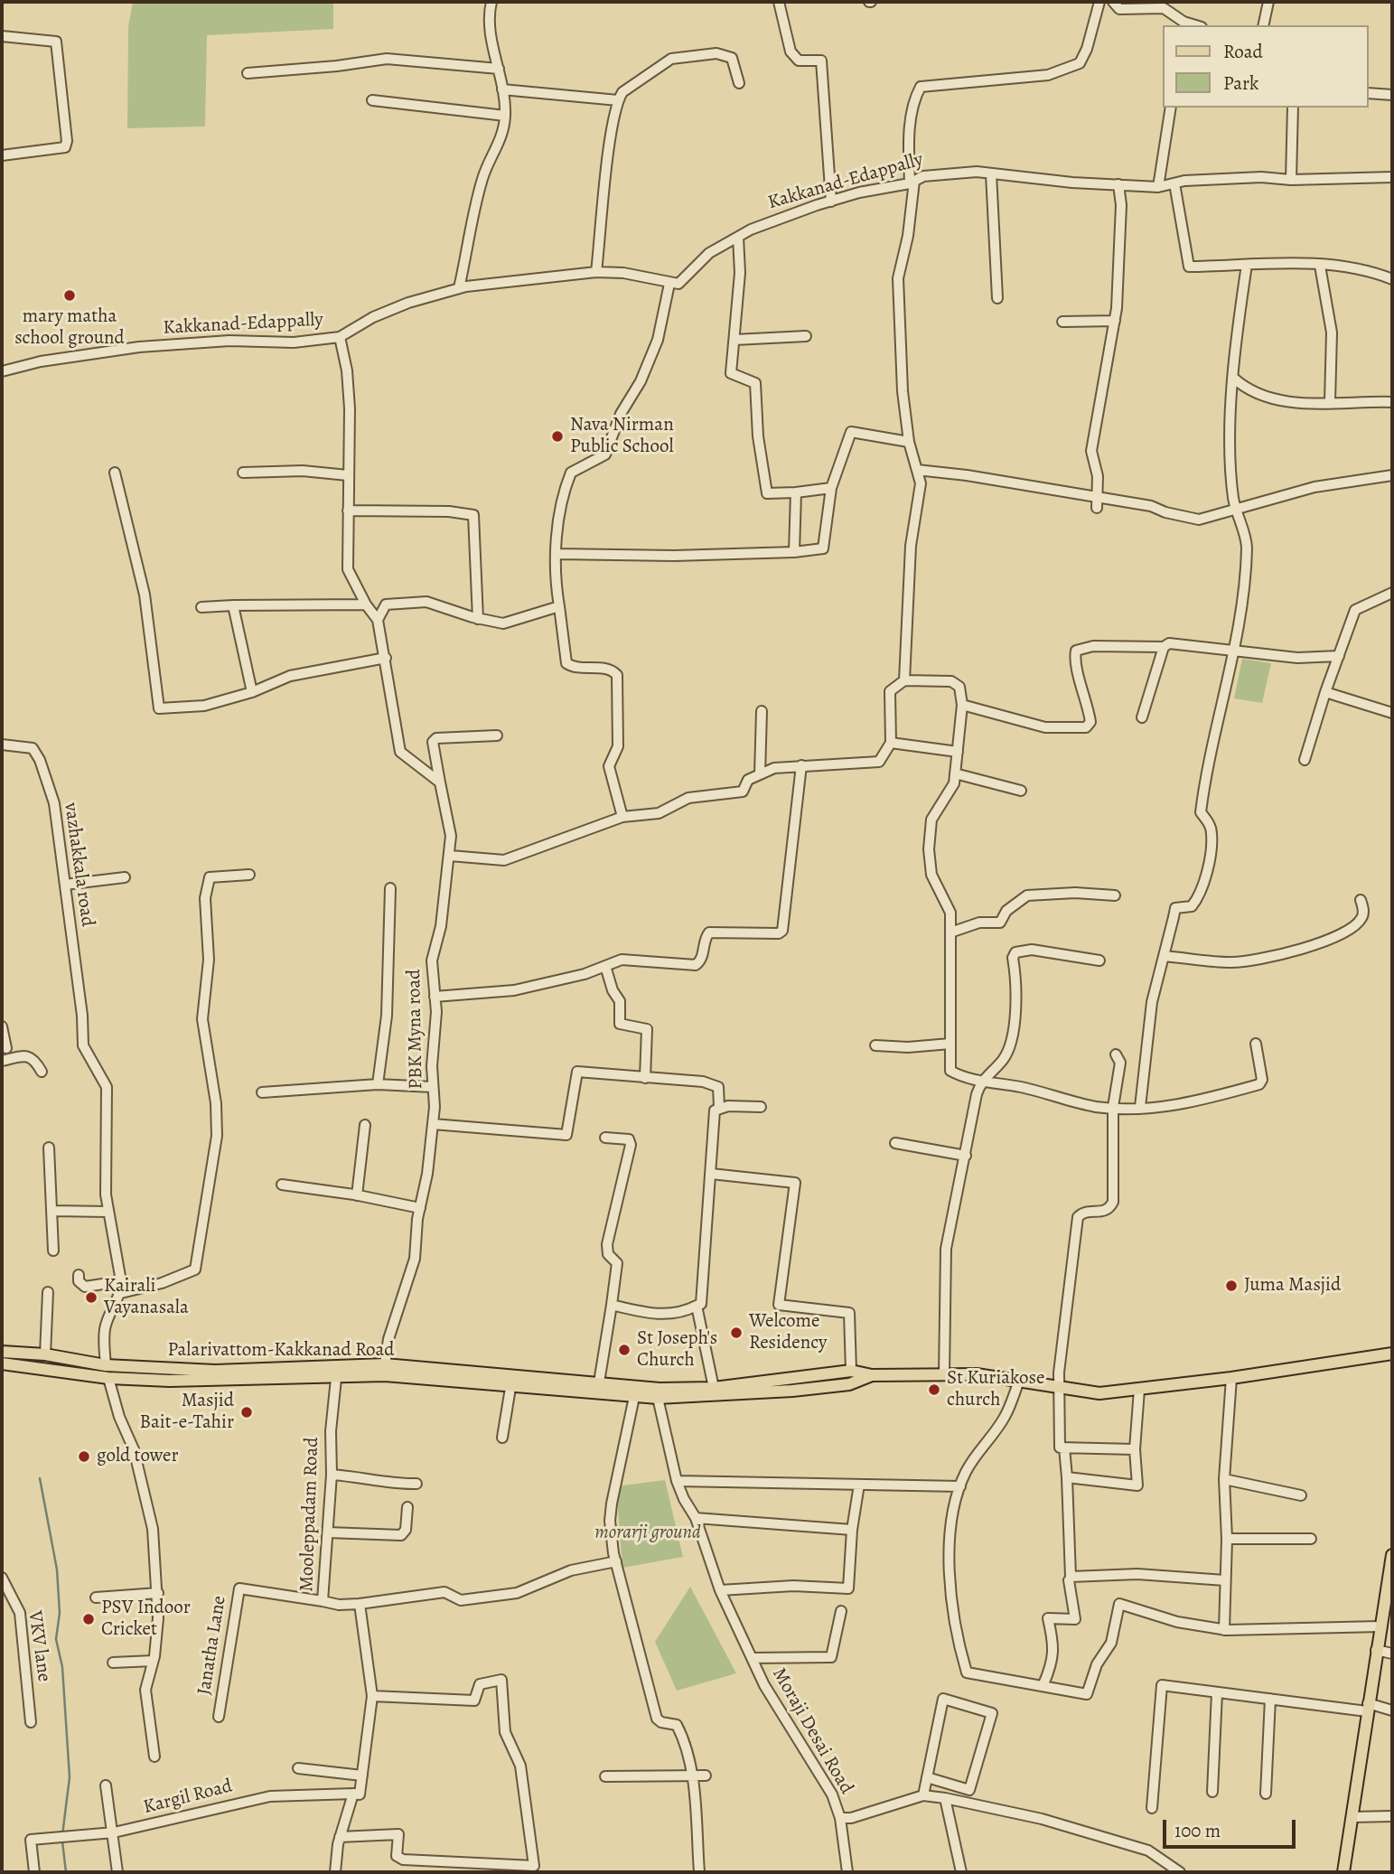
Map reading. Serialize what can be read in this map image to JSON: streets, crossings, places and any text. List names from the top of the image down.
{
  "streets": {
    "main road": ["Palarivattom-Kakkanad Road"],
    "street": [
      "Kakkanad-Edappally",
      "vazhakkala road",
      "PBK Myna road",
      "Mooleppadam Road",
      "Janatha Lane",
      "VKV lane",
      "Moraji Desai Road",
      "Kargil Road"
    ]
  },
  "crossings": [
    ["PBK Myna road", "Palarivattom-Kakkanad Road"],
    ["Mooleppadam Road", "Janatha Lane"]
  ],
  "parks": ["morarji ground"],
  "places": [
    "mary matha school ground",
    "Nava Nirman Public School",
    "Juma Masjid",
    "Kairali Vayanasala",
    "Welcome Residency",
    "St Joseph's Church",
    "St Kuriakose church",
    "Masjid Bait-e-Tahir",
    "gold tower",
    "PSV Indoor Cricket"
  ],
  "legend": ["Road", "Park"],
  "scale_bar": "100 m"
}
